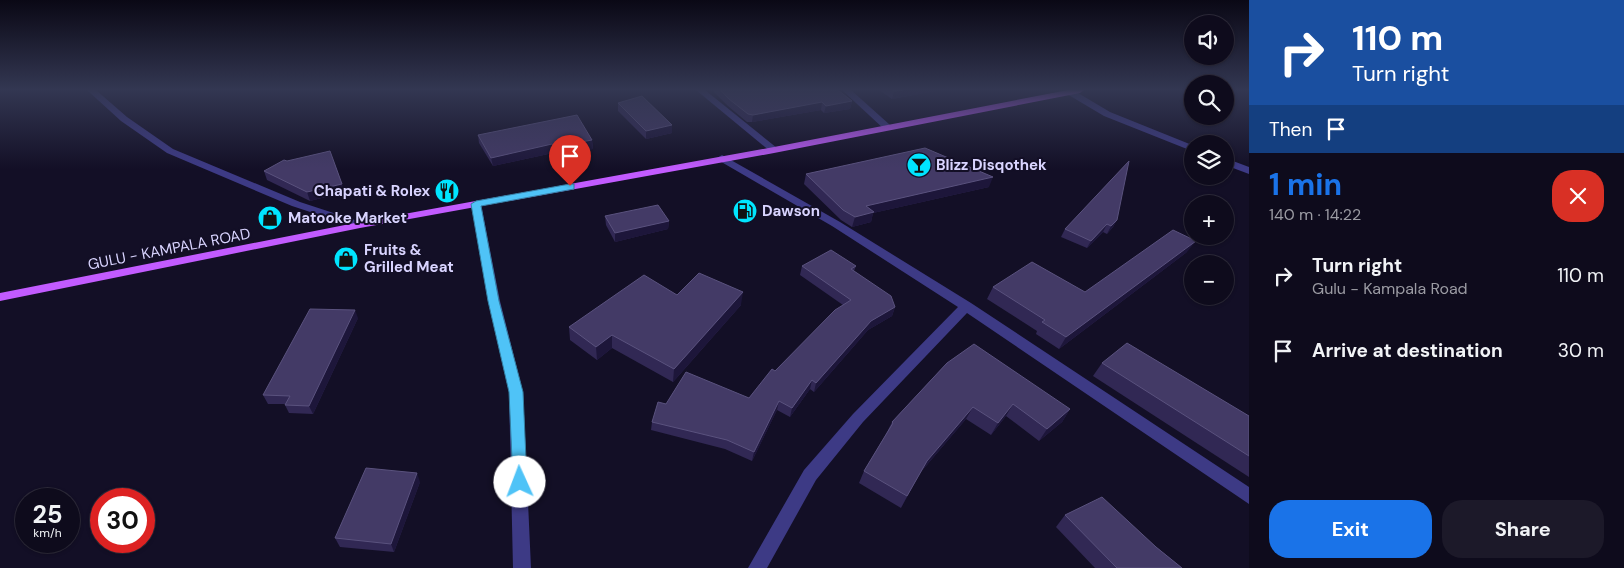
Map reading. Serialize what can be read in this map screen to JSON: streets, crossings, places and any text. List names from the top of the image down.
{
  "streets": {
    "main road": ["GULU - KAMPALA ROAD"]
  },
  "places": {
    "bar": ["Blizz Disqothek"],
    "restaurant": ["Chapati & Rolex"],
    "fuel station": ["Dawson"],
    "shop": ["Matooke Market", "Fruits & Grilled Meat"]
  },
  "page": {
    "turn": ["110 m", "Turn right"],
    "map_buttons": ["+", "−"],
    "then": "Then",
    "heading": ["1 min", "140 m · 14:22"],
    "list": [
      {
        "name": "Turn right",
        "note": "Gulu - Kampala Road",
        "value": "110 m"
      },
      {
        "name": "Arrive at destination",
        "value": "30 m"
      }
    ],
    "speed": "25 km/h",
    "limit": "30",
    "buttons": ["Exit", "Share"]
  }
}
